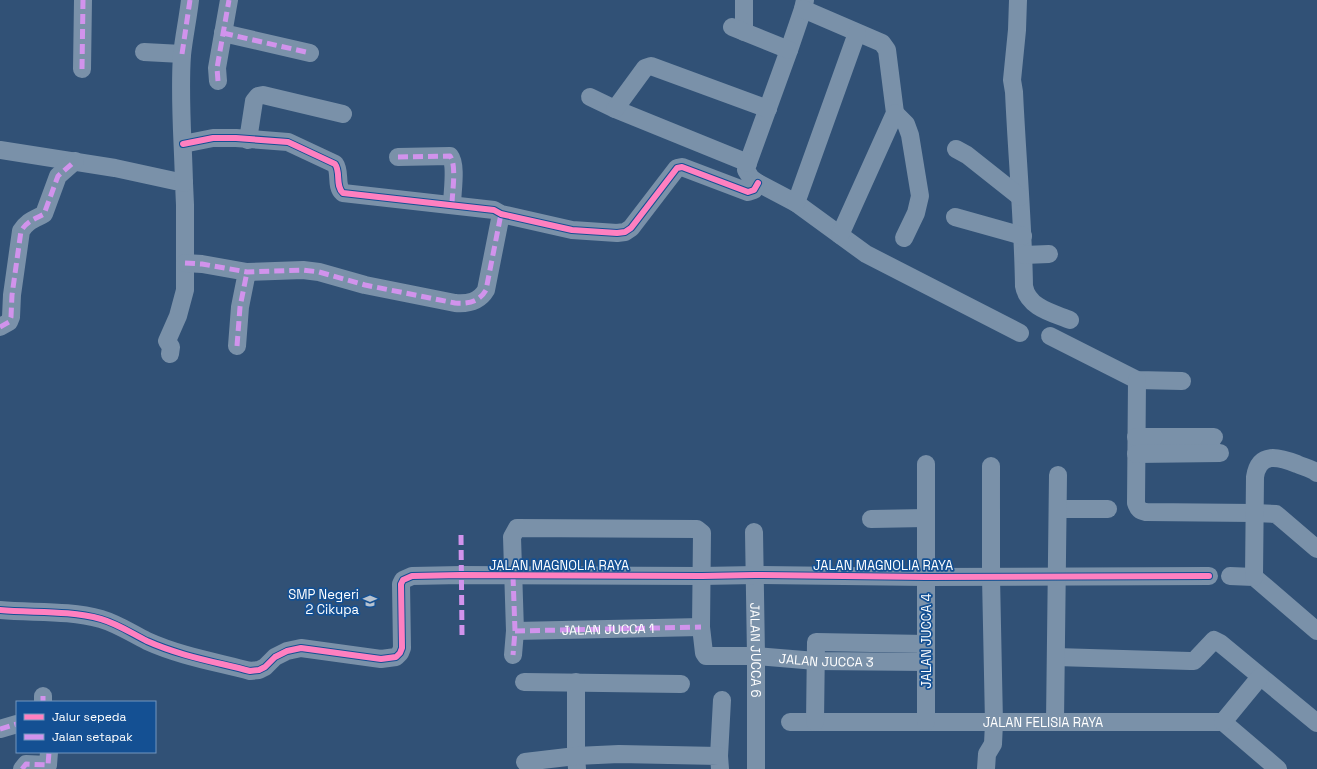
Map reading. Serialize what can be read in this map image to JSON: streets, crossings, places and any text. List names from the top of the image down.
{
  "streets": {
    "street": [
      "JALAN MAGNOLIA RAYA",
      "JALAN JUCCA 1",
      "JALAN JUCCA 4",
      "JALAN JUCCA 6",
      "JALAN JUCCA 3",
      "JALAN FELISIA RAYA"
    ]
  },
  "crossings": [
    ["JALAN MAGNOLIA RAYA", "JALAN JUCCA 4"],
    ["JALAN MAGNOLIA RAYA", "JALAN JUCCA 6"],
    ["JALAN JUCCA 1", "JALAN JUCCA 3"],
    ["JALAN JUCCA 4", "JALAN JUCCA 3"],
    ["JALAN JUCCA 4", "JALAN FELISIA RAYA"],
    ["JALAN JUCCA 6", "JALAN JUCCA 3"]
  ],
  "places": {
    "school or university": ["SMP Negeri 2 Cikupa"]
  },
  "legend": ["Jalur sepeda", "Jalan setapak"]
}
